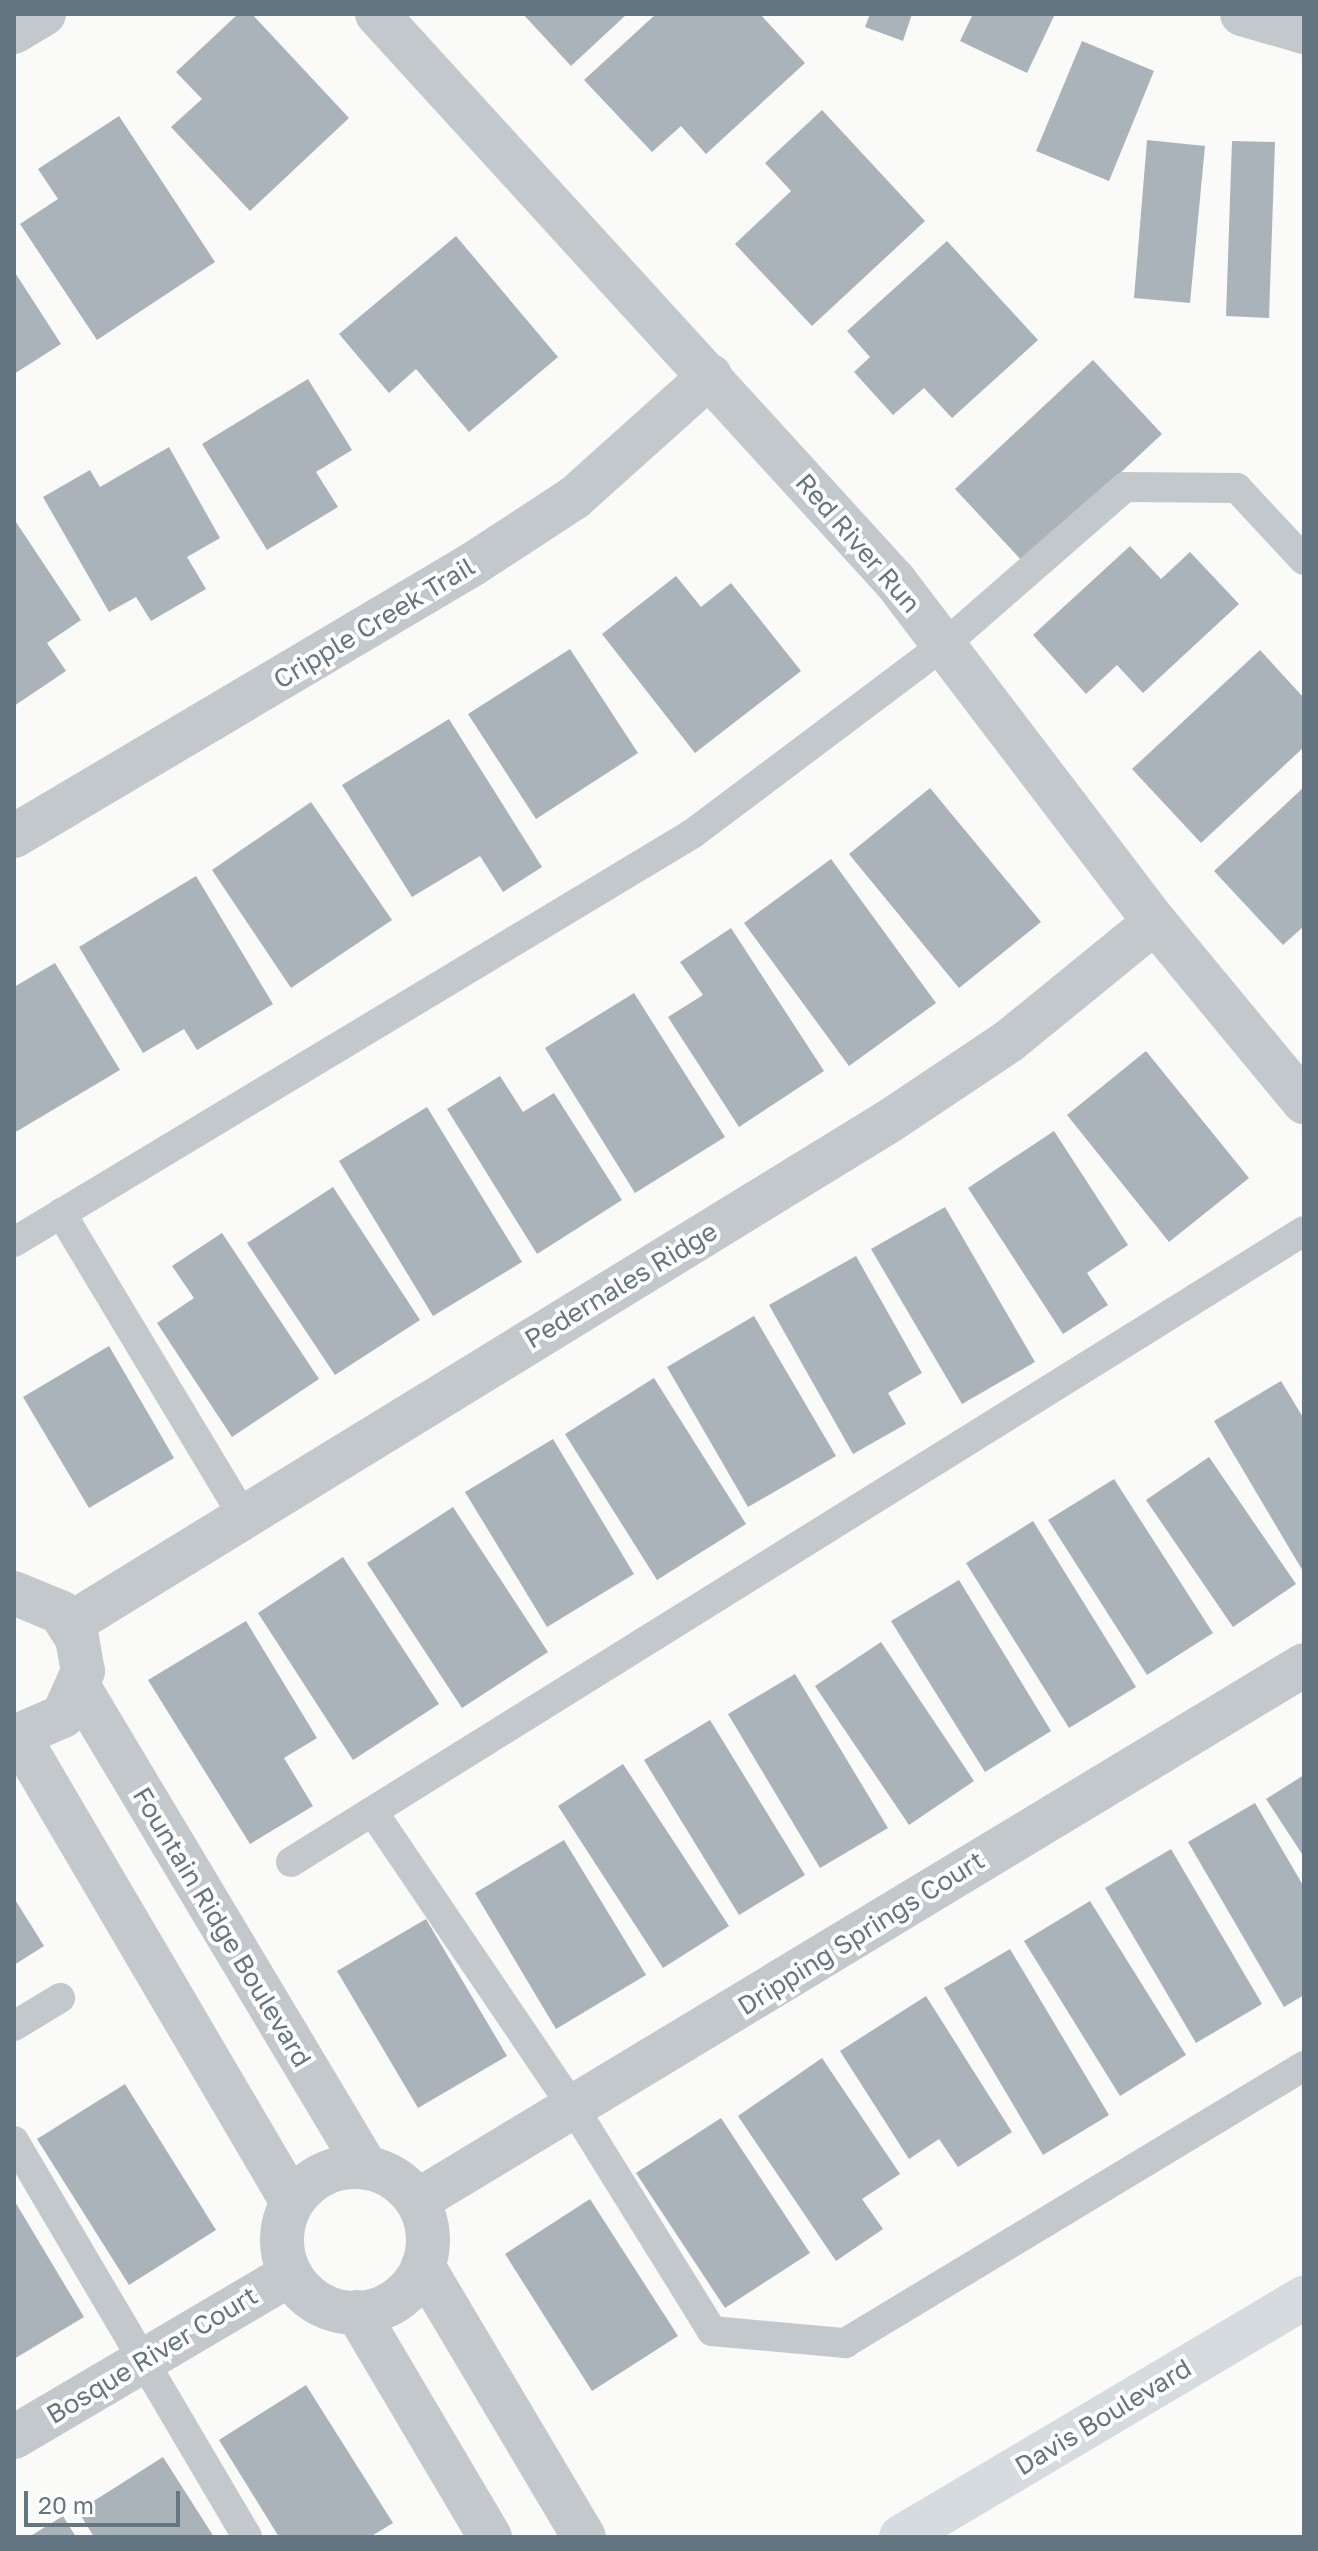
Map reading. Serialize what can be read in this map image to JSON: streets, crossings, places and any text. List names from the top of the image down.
{
  "streets": {
    "main road": ["Davis Boulevard"],
    "street": [
      "Red River Run",
      "Cripple Creek Trail",
      "Pedernales Ridge",
      "Fountain Ridge Boulevard",
      "Dripping Springs Court",
      "Bosque River Court"
    ]
  },
  "crossings": [
    ["Red River Run", "Cripple Creek Trail"],
    ["Red River Run", "Pedernales Ridge"],
    ["Fountain Ridge Boulevard", "Dripping Springs Court"],
    ["Fountain Ridge Boulevard", "Bosque River Court"],
    ["Dripping Springs Court", "Bosque River Court"]
  ],
  "scale_bar": "20 m"
}
